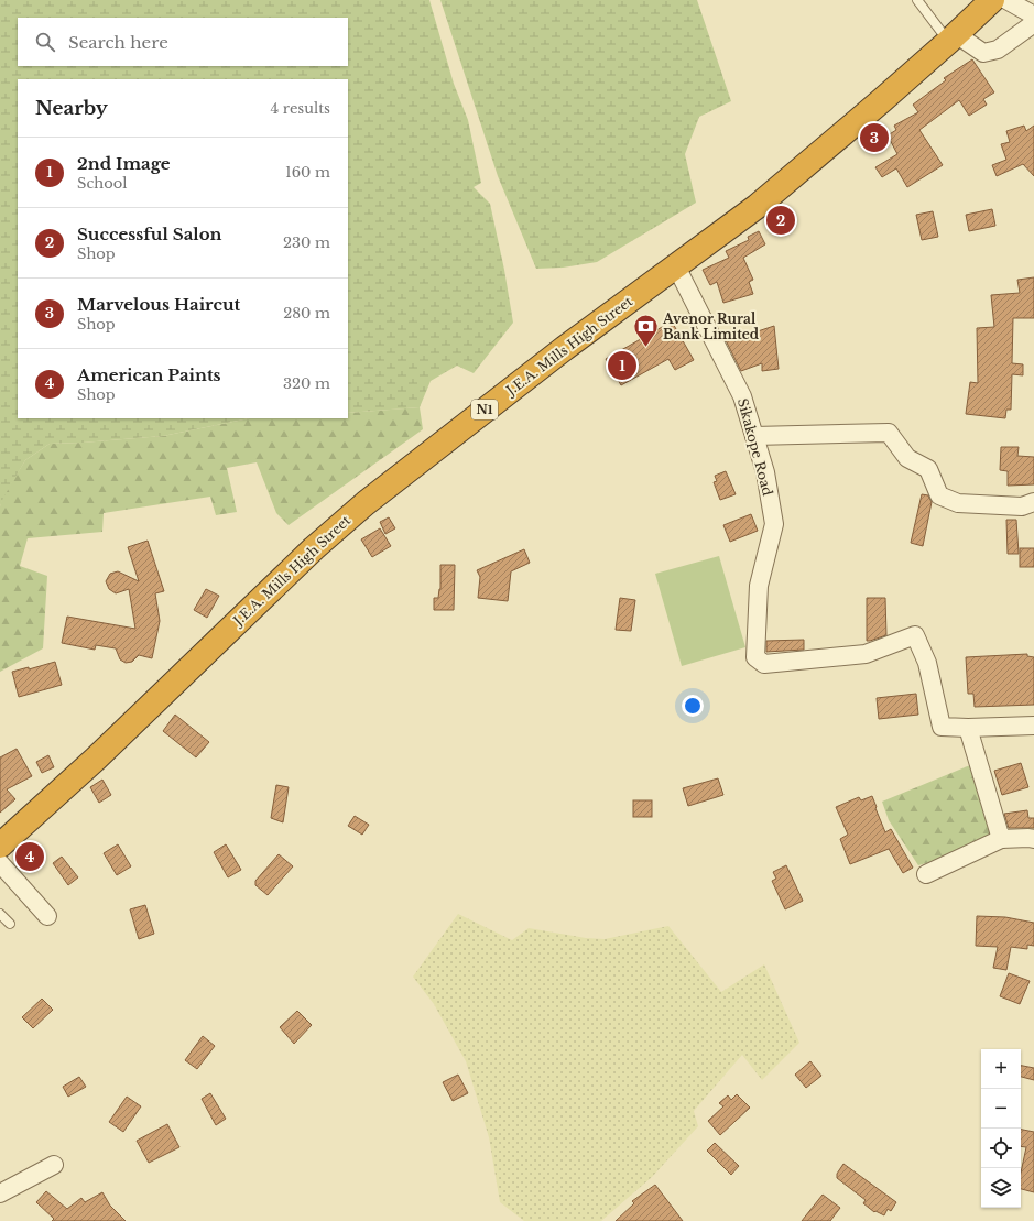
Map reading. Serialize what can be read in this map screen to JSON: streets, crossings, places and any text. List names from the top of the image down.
{
  "streets": {
    "highway": ["J.E.A. Mills High Street", "N1"],
    "street": ["Sikakope Road"]
  },
  "crossings": [
    ["J.E.A. Mills High Street", "Sikakope Road"]
  ],
  "places": {
    "bank": ["Avenor Rural Bank Limited"]
  },
  "page": {
    "search": "Search here",
    "heading": ["Nearby", "4 results"],
    "pins": [
      "3",
      "2",
      "1",
      "4"
    ],
    "list": [
      {
        "mark": "1",
        "name": "2nd Image",
        "note": "School",
        "value": "160 m"
      },
      {
        "mark": "2",
        "name": "Successful Salon",
        "note": "Shop",
        "value": "230 m"
      },
      {
        "mark": "3",
        "name": "Marvelous Haircut",
        "note": "Shop",
        "value": "280 m"
      },
      {
        "mark": "4",
        "name": "American Paints",
        "note": "Shop",
        "value": "320 m"
      }
    ],
    "map_buttons": ["+", "−"]
  }
}
